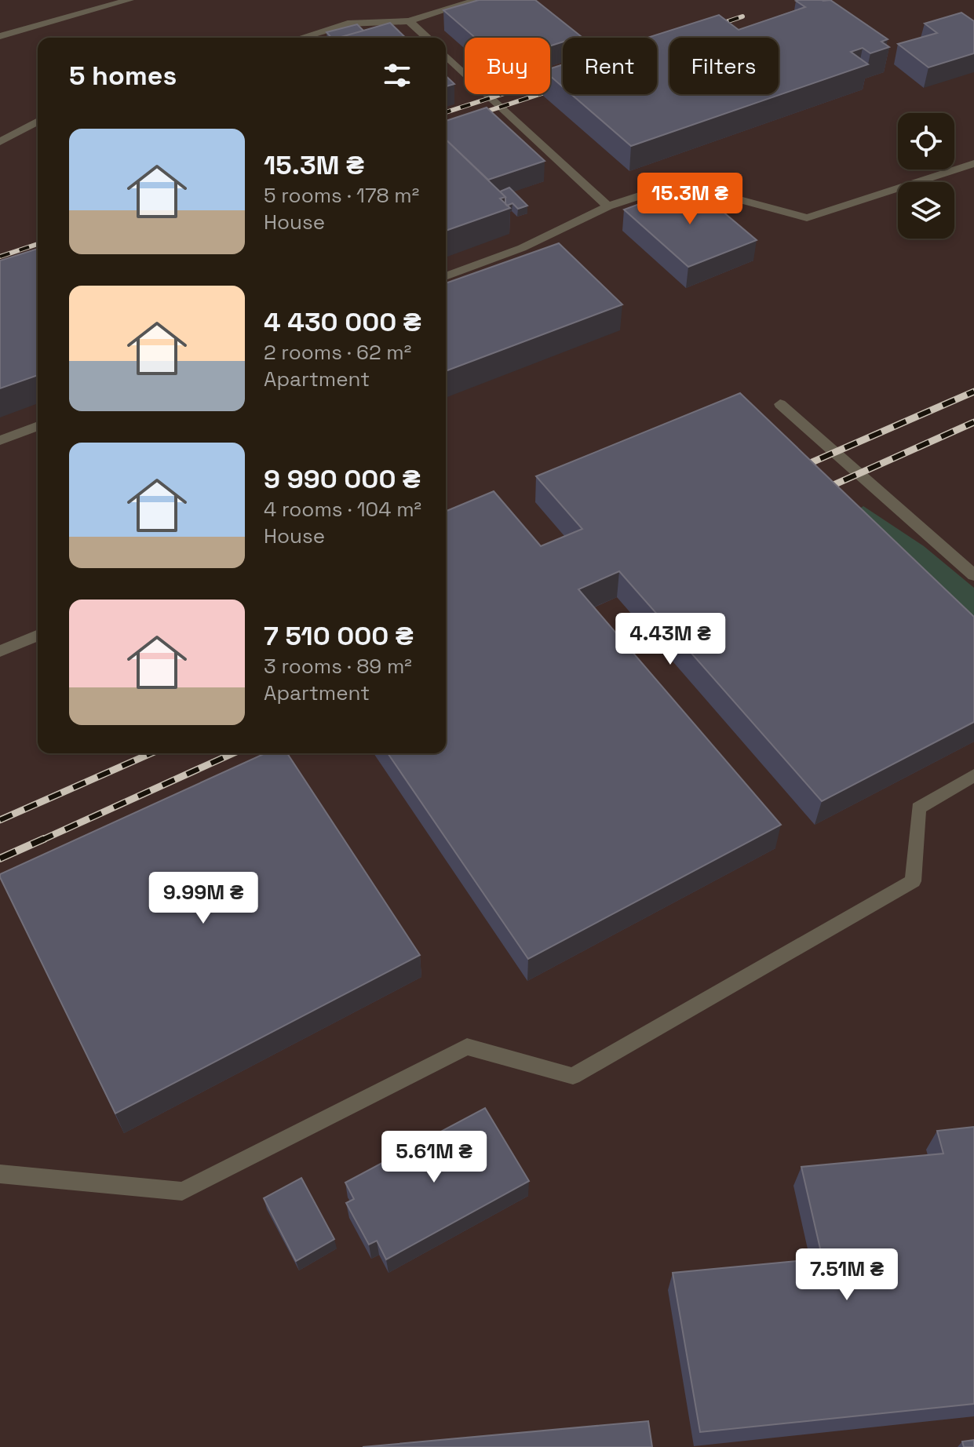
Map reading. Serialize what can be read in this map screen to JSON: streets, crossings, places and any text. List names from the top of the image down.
{
  "page": {
    "chip": ["Buy", "Rent", "Filters"],
    "heading": "5 homes",
    "list": [
      {
        "name": "15.3M ₴",
        "note": "5 rooms · 178 m² · House"
      },
      {
        "name": "4 430 000 ₴",
        "note": "2 rooms · 62 m² · Apartment"
      },
      {
        "name": "9 990 000 ₴",
        "note": "4 rooms · 104 m² · House"
      },
      {
        "name": "7 510 000 ₴",
        "note": "3 rooms · 89 m² · Apartment"
      }
    ],
    "price": [
      "15.3M ₴",
      "4.43M ₴",
      "9.99M ₴",
      "5.61M ₴",
      "7.51M ₴"
    ]
  }
}
